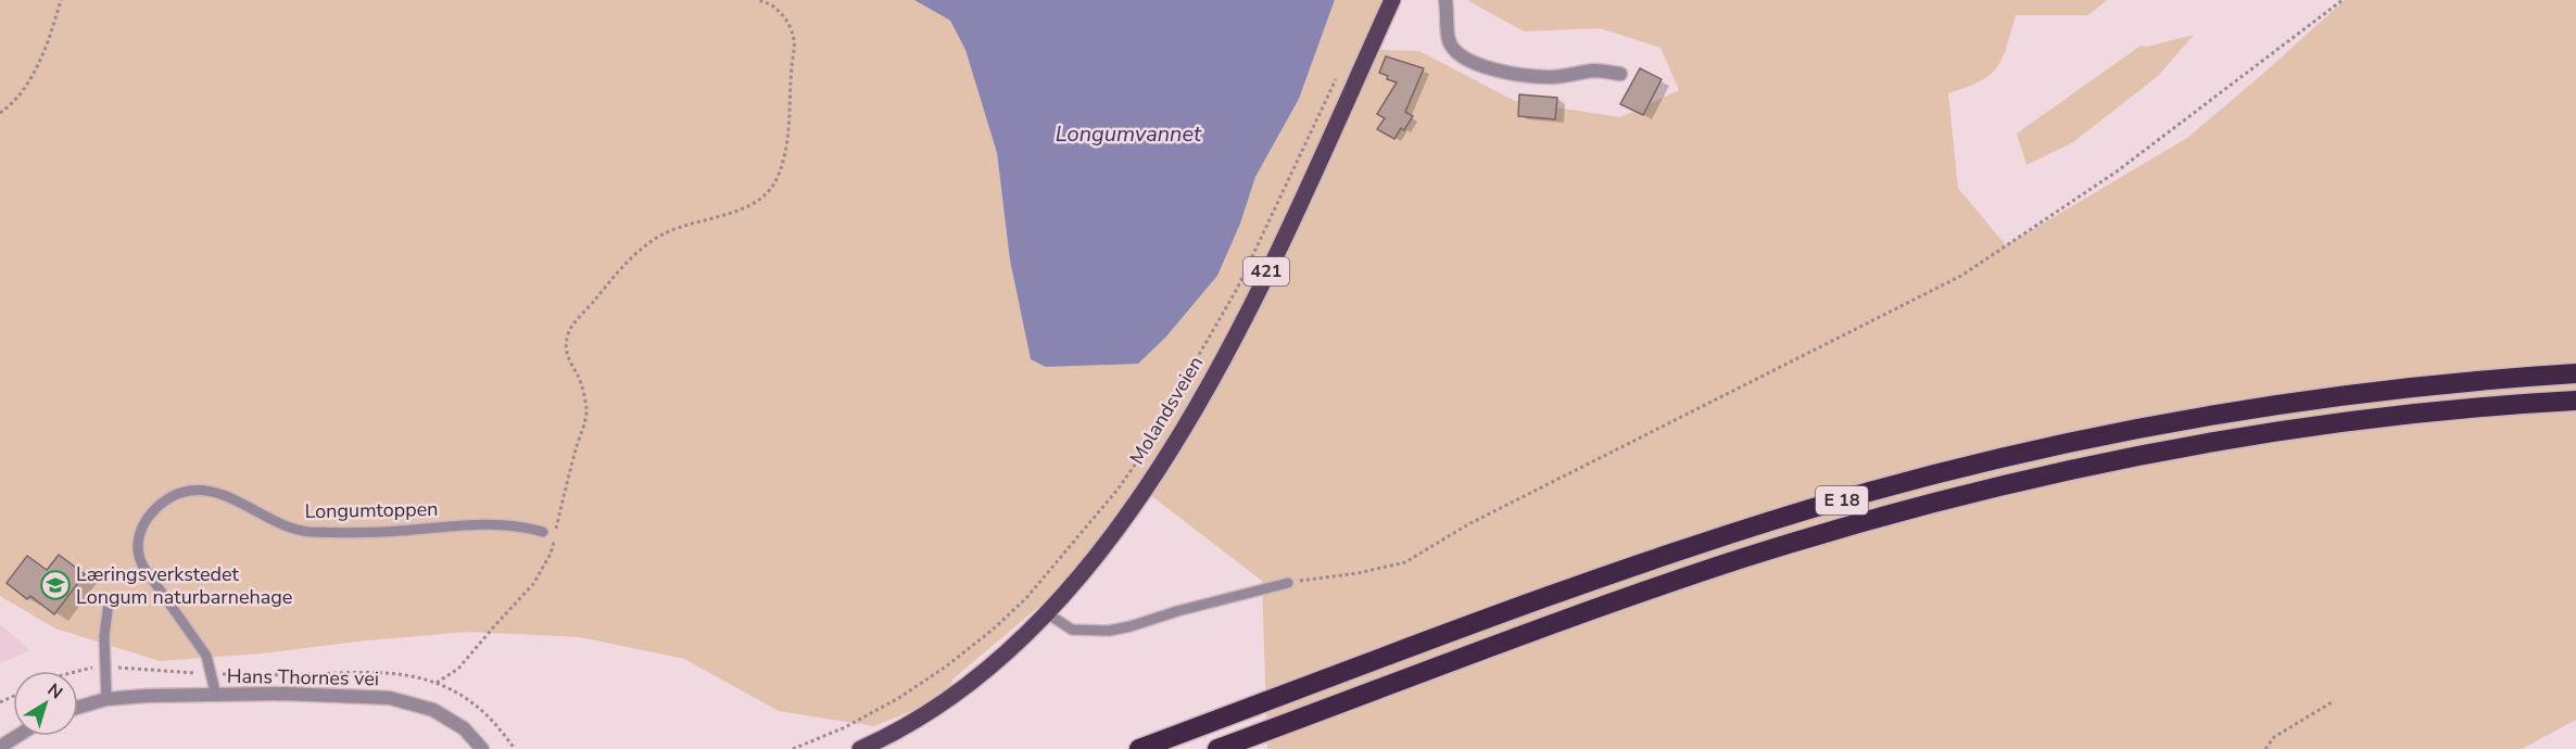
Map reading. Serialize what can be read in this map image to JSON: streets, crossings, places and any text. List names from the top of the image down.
{
  "streets": {
    "highway": ["E 18"],
    "main road": ["421", "Molandsveien"],
    "street": ["Hans Thornes vei"],
    "lane": ["Longumtoppen"]
  },
  "crossings": [
    ["Longumtoppen", "Hans Thornes vei"]
  ],
  "water": ["Longumvannet"],
  "places": {
    "school or university": ["Læringsverkstedet Longum naturbarnehage"]
  },
  "north": "top right"
}
